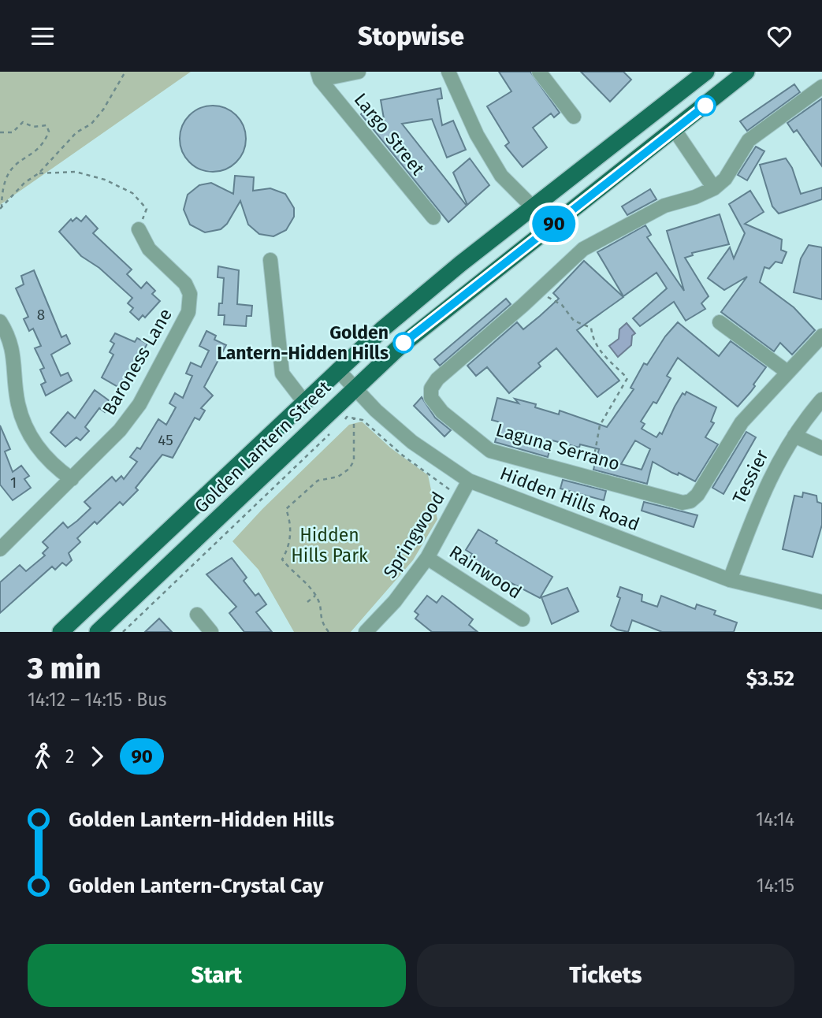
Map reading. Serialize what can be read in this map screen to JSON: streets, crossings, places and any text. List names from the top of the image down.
{
  "streets": {
    "main road": ["Golden Lantern Street"],
    "street": [
      "Largo Street",
      "Baroness Lane",
      "Laguna Serrano",
      "Tessier",
      "Hidden Hills Road",
      "Springwood",
      "Rainwood"
    ]
  },
  "crossings": [
    ["Golden Lantern Street", "Hidden Hills Road"],
    ["Tessier", "Hidden Hills Road"],
    ["Hidden Hills Road", "Springwood"],
    ["Springwood", "Rainwood"]
  ],
  "parks": ["Hidden Hills Park"],
  "places": ["Golden Lantern-Hidden Hills"],
  "lines": ["bus line 90"],
  "house_numbers": ["8", "45", "1"],
  "page": {
    "header": "Stopwise",
    "on_map": "90",
    "heading": ["3 min", "14:12 – 14:15 · Bus", "$3.52"],
    "legs": ["2", "90"],
    "list": [
      {
        "name": "Golden Lantern-Hidden Hills",
        "value": "14:14"
      },
      {
        "name": "Golden Lantern-Crystal Cay",
        "value": "14:15"
      }
    ],
    "buttons": ["Start", "Tickets"]
  }
}
